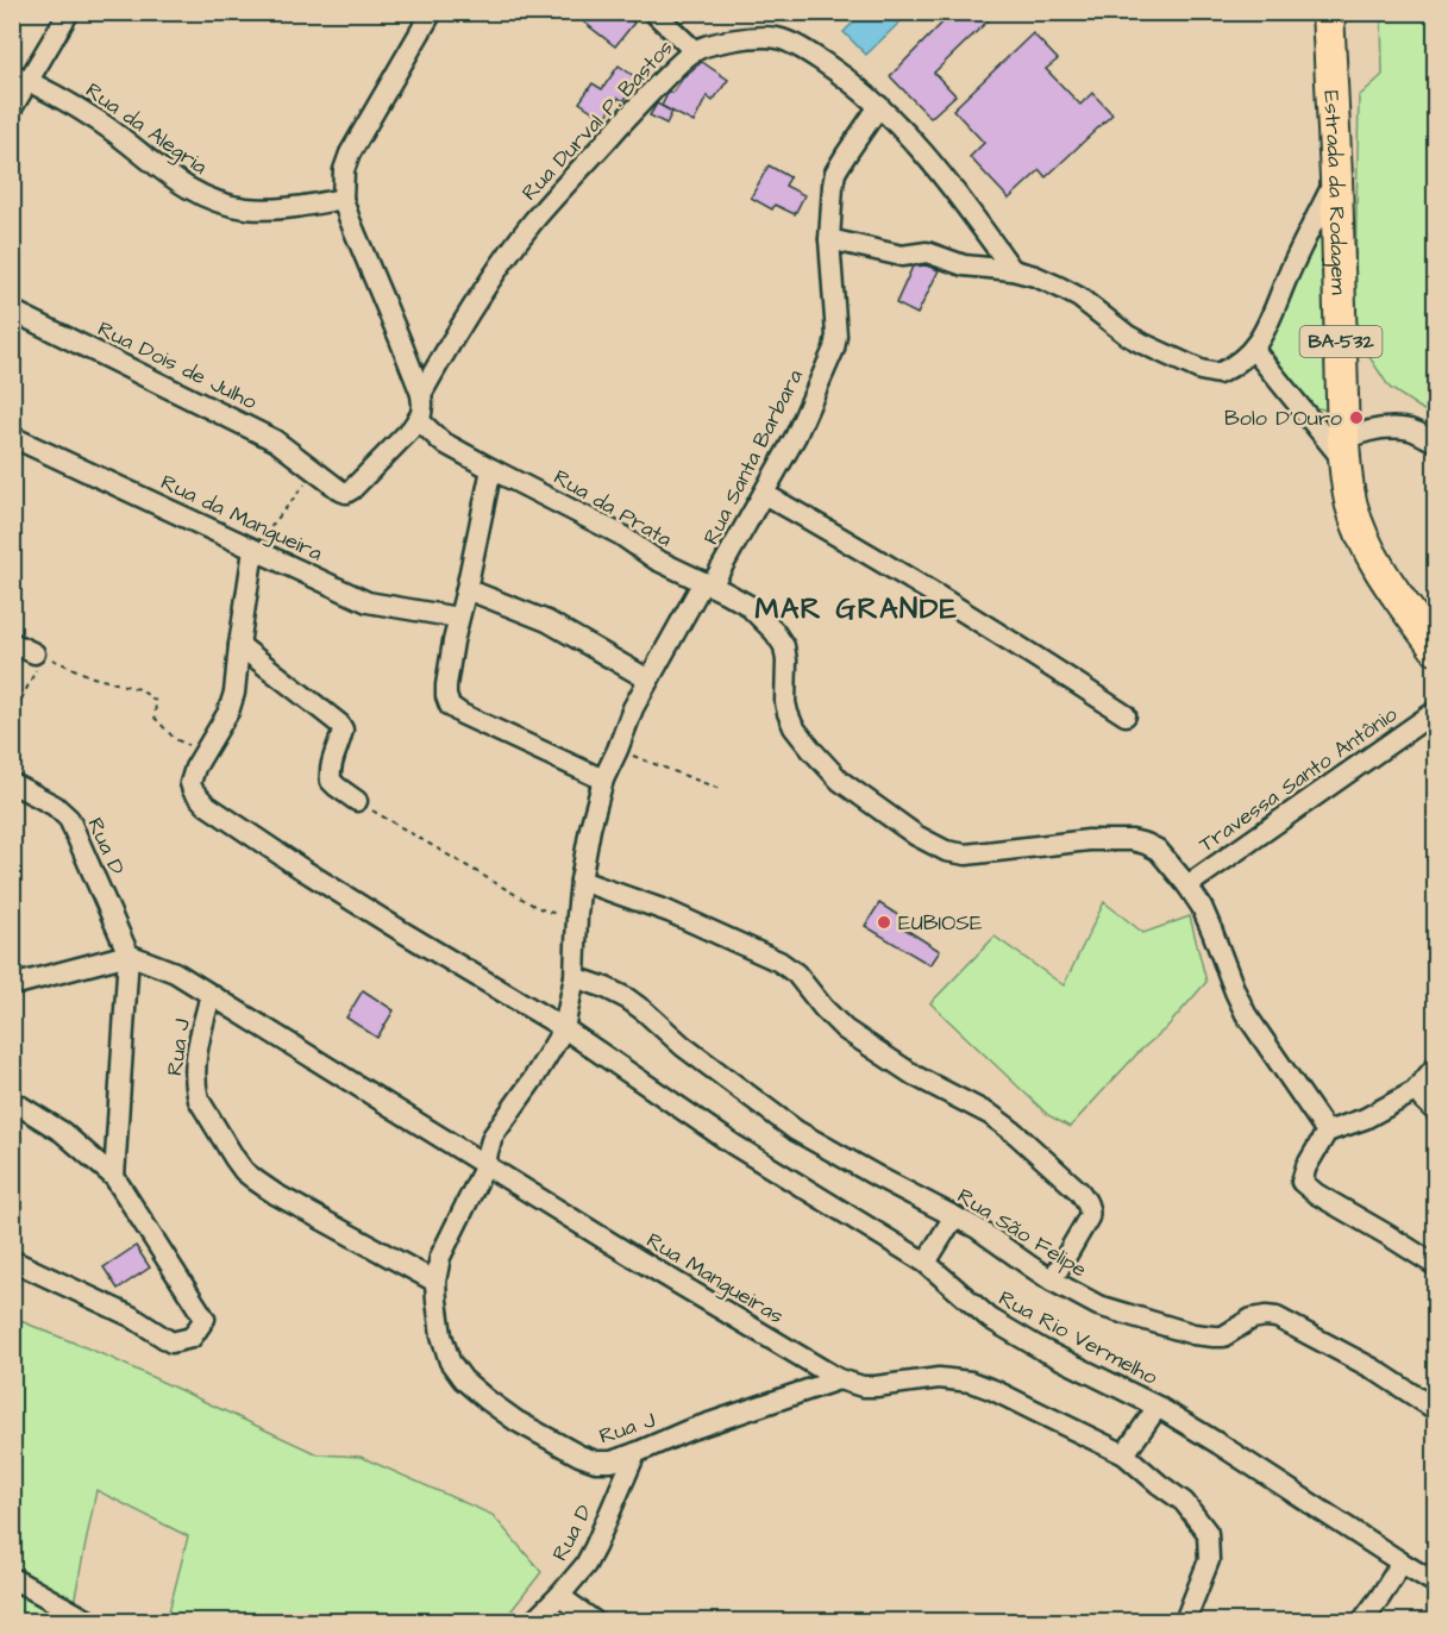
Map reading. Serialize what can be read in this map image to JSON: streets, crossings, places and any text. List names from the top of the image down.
{
  "streets": {
    "main road": ["Estrada da Rodagem", "BA-532"],
    "street": [
      "Rua Durval P. Bastos",
      "Rua da Alegria",
      "Rua Dois de Julho",
      "Rua Santa Barbara",
      "Rua da Prata",
      "Rua da Mangueira",
      "Travessa Santo Antônio",
      "Rua D",
      "Rua J",
      "Rua São Felipe",
      "Rua Mangueiras",
      "Rua Rio Vermelho"
    ]
  },
  "crossings": [
    ["Rua Durval P. Bastos", "Rua Santa Barbara"],
    ["Rua Dois de Julho", "Rua da Prata"],
    ["Rua Santa Barbara", "Rua da Prata"],
    ["Rua Santa Barbara", "Rua J"],
    ["Rua Santa Barbara", "Rua São Felipe"],
    ["Rua Santa Barbara", "Rua Rio Vermelho"],
    ["Rua da Prata", "Travessa Santo Antônio"],
    ["Rua D", "Rua J"],
    ["Rua D", "Rua Mangueiras"],
    ["Rua J", "Rua Mangueiras"],
    ["Rua J", "Rua Rio Vermelho"]
  ],
  "districts": ["MAR GRANDE"],
  "places": ["Bolo D'Ouro", "EUBIOSE"]
}
